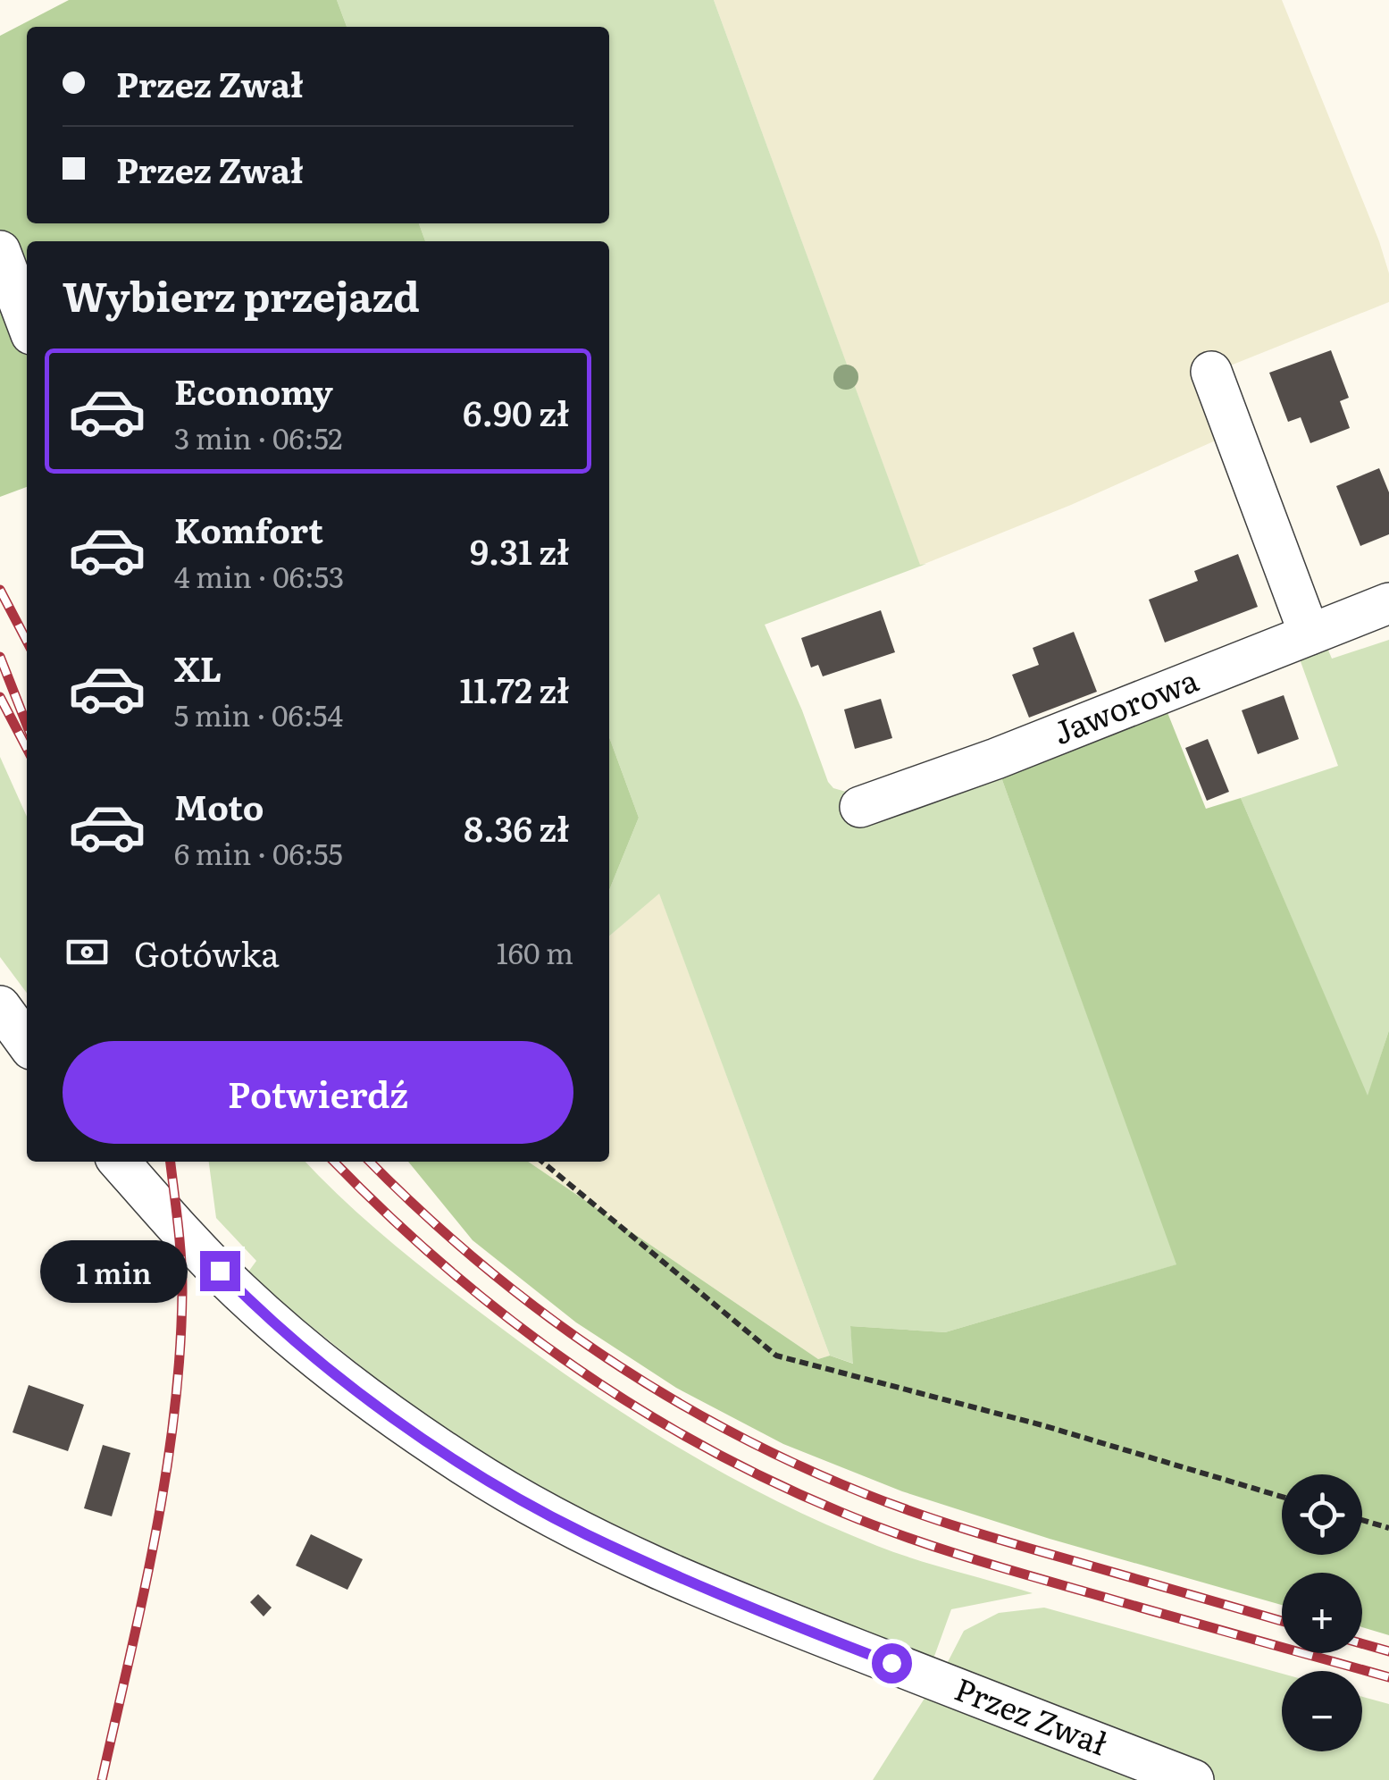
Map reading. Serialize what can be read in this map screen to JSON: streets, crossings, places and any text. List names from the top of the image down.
{
  "streets": {
    "street": ["Jaworowa", "Przez Zwał"]
  },
  "page": {
    "banner": ["Przez Zwał", "Przez Zwał"],
    "heading": "Wybierz przejazd",
    "list": [
      {
        "name": "Economy",
        "note": "3 min · 06:52",
        "value": "6.90 zł"
      },
      {
        "name": "Komfort",
        "note": "4 min · 06:53",
        "value": "9.31 zł"
      },
      {
        "name": "XL",
        "note": "5 min · 06:54",
        "value": "11.72 zł"
      },
      {
        "name": "Moto",
        "note": "6 min · 06:55",
        "value": "8.36 zł"
      }
    ],
    "pay": ["Gotówka", "160 m"],
    "buttons": "Potwierdź",
    "bubble": "1 min",
    "map_buttons": ["+", "−"]
  }
}
